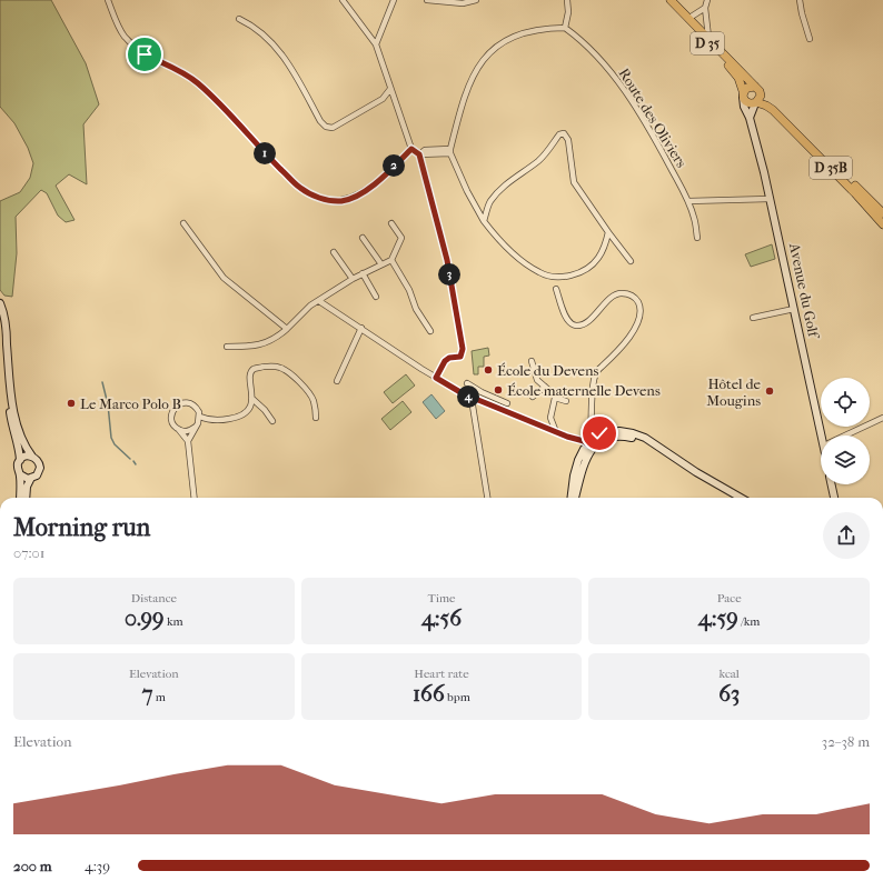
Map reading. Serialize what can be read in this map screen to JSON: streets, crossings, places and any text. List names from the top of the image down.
{
  "streets": {
    "main road": ["D 35", "D 35B", "Avenue du Golf"],
    "street": ["Route des Oliviers"]
  },
  "crossings": [
    ["D 35", "D 35B"],
    ["D 35", "Avenue du Golf"],
    ["D 35B", "Avenue du Golf"]
  ],
  "places": [
    "École du Devens",
    "École maternelle Devens",
    "Hôtel de Mougins",
    "Le Marco Polo B"
  ],
  "page": {
    "pins": [
      "1",
      "2",
      "3",
      "4"
    ],
    "heading": ["Morning run", "07:01"],
    "stats": [
      ["Distance", "0.99 km"],
      ["Time", "4:56"],
      ["Pace", "4:59 /km"],
      ["Elevation", "7 m"],
      ["Heart rate", "166 bpm"],
      ["kcal", "63"]
    ],
    "chart": ["Elevation", "32–38 m"],
    "list": [
      {
        "name": "200 m",
        "note": "4:39"
      }
    ]
  }
}
